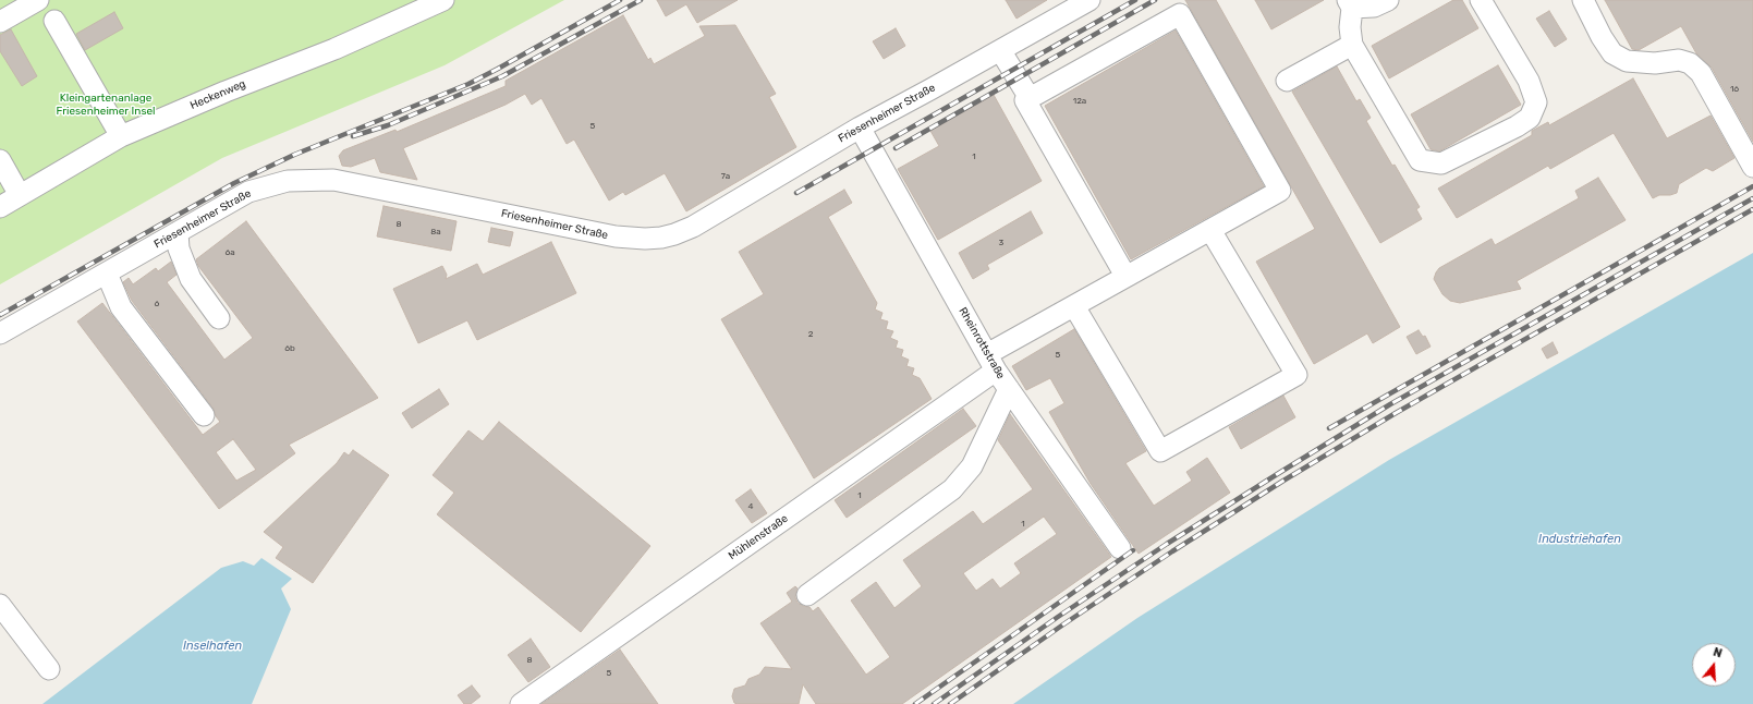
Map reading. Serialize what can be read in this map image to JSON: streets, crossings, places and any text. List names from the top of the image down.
{
  "streets": {
    "street": [
      "Heckenweg",
      "Friesenheimer Straße",
      "Rheinrottstraße",
      "Mühlenstraße"
    ]
  },
  "crossings": [
    ["Friesenheimer Straße", "Rheinrottstraße"],
    ["Rheinrottstraße", "Mühlenstraße"]
  ],
  "water": ["Industriehafen", "Inselhafen"],
  "parks": ["Kleingartenanlage Friesenheimer Insel"],
  "house_numbers": [
    "16",
    "12a",
    "5",
    "1",
    "7a",
    "8",
    "8a",
    "3",
    "6a",
    "6",
    "2",
    "6b",
    "5",
    "1",
    "4",
    "1",
    "8",
    "5"
  ],
  "north": "top"
}
